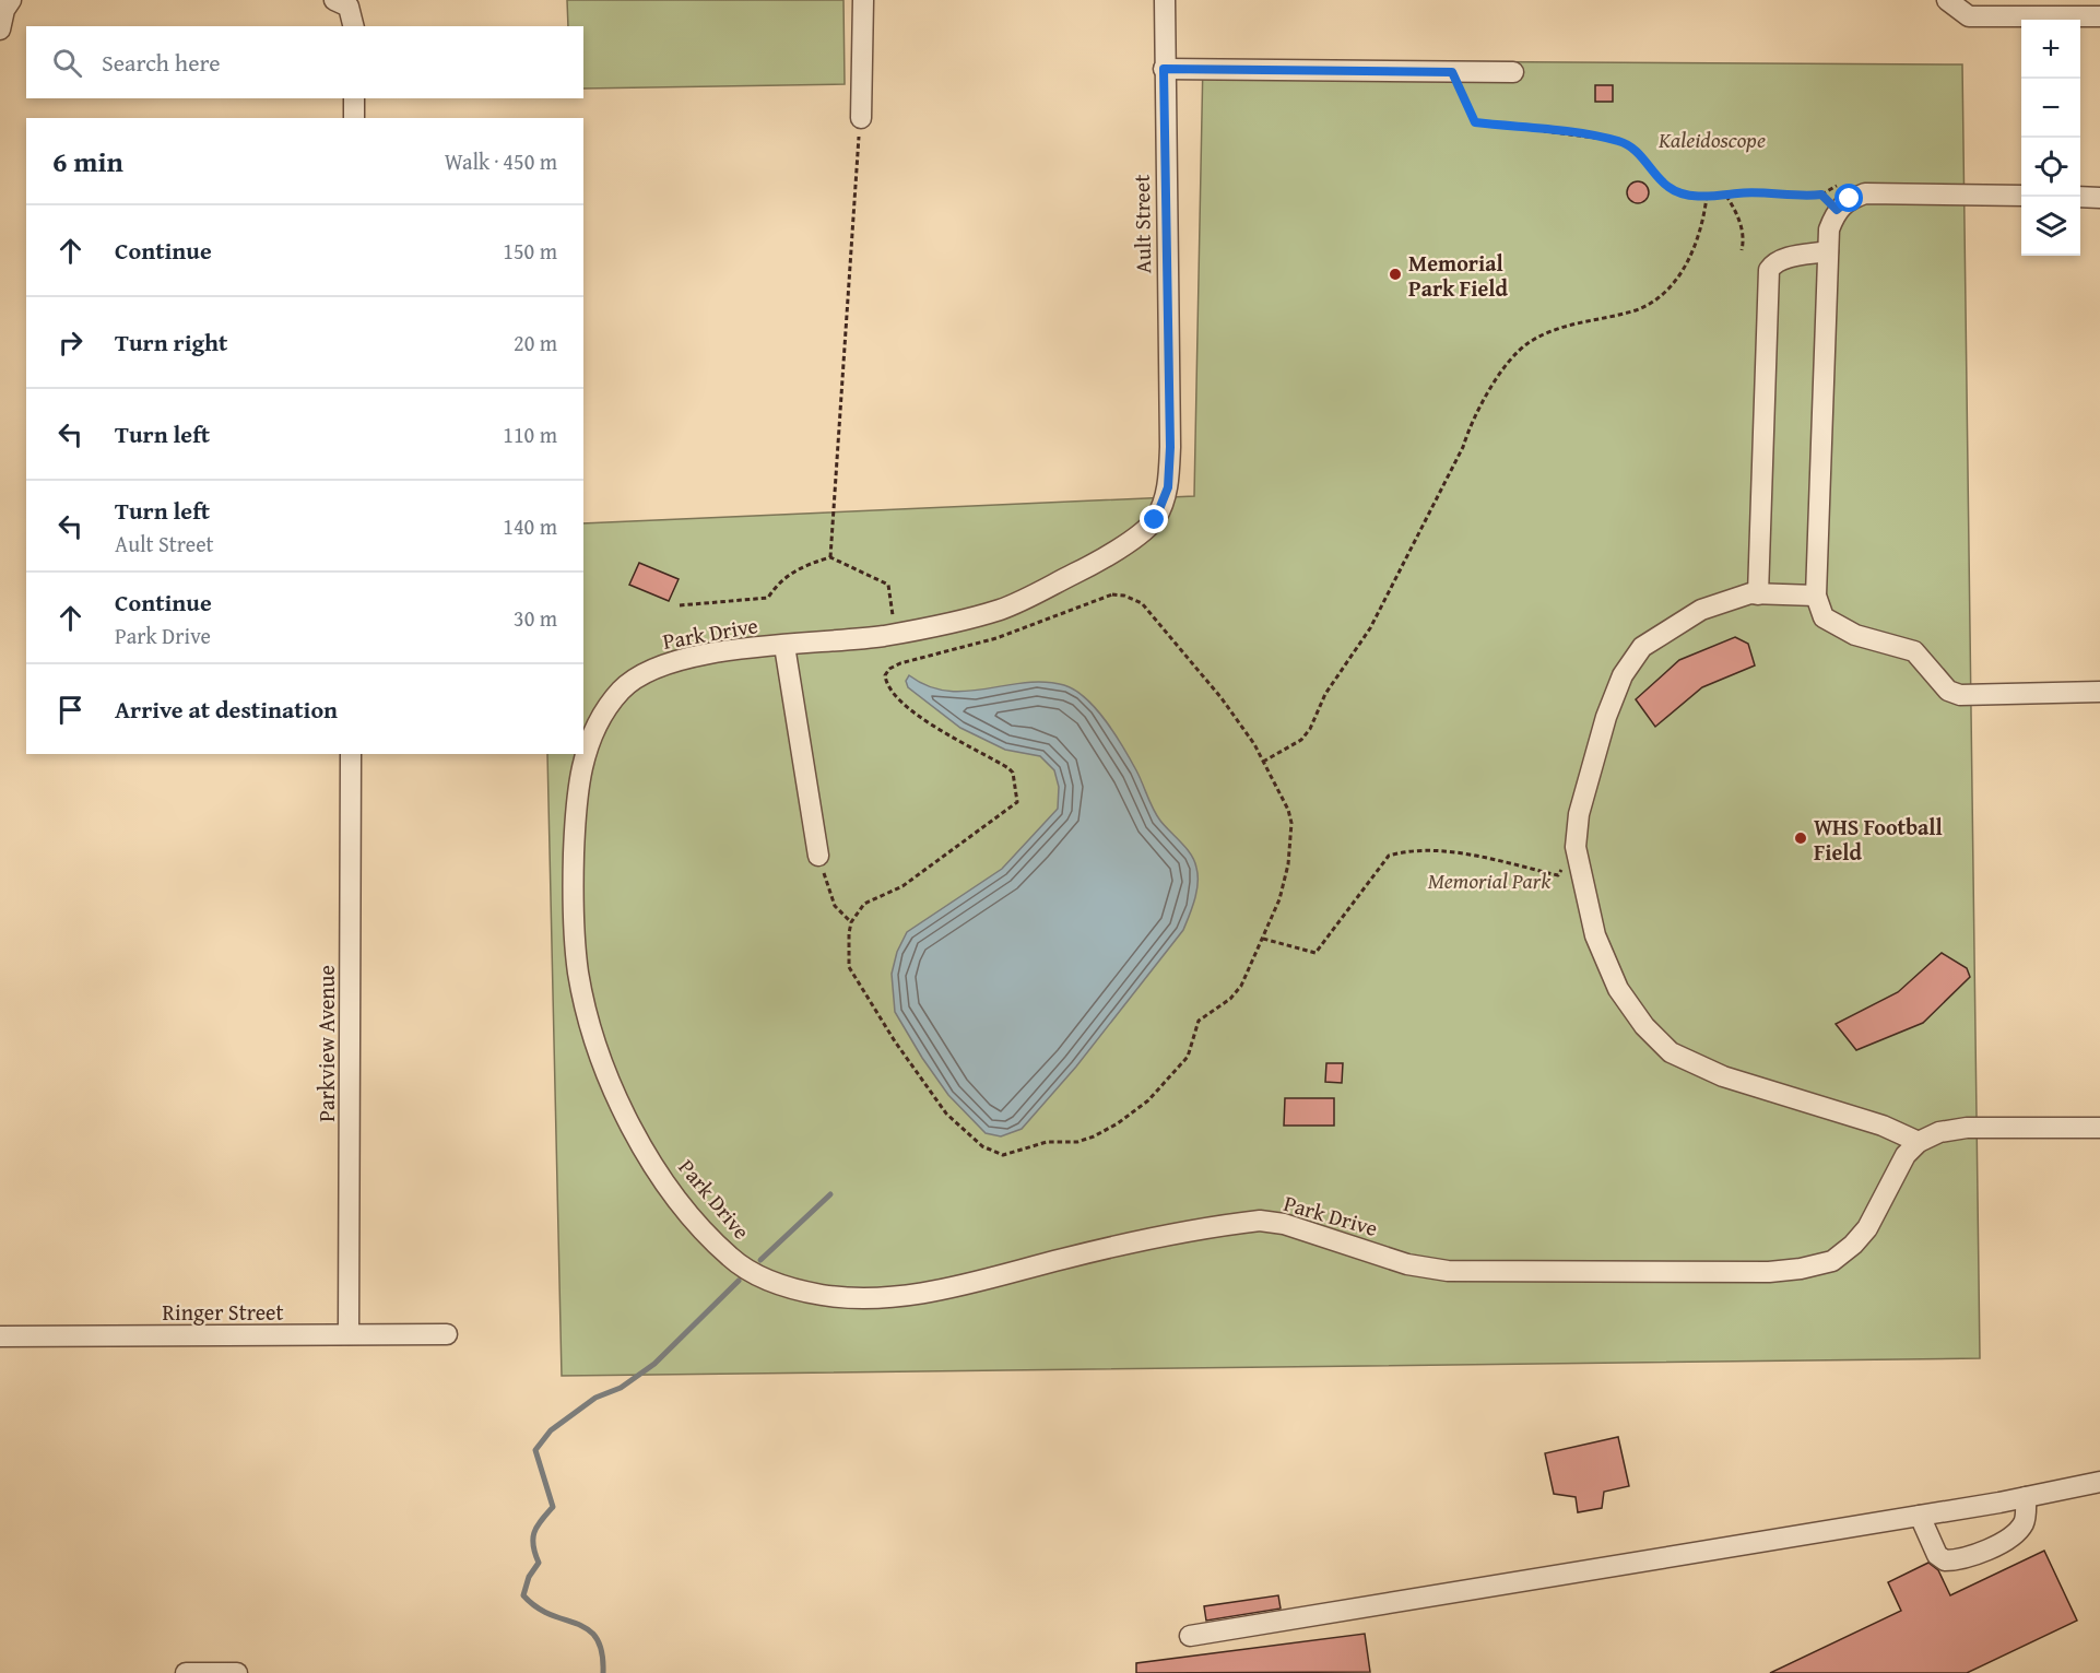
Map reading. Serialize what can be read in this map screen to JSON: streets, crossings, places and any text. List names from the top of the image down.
{
  "streets": {
    "street": [
      "Ault Street",
      "Park Drive",
      "Parkview Avenue",
      "Ringer Street"
    ]
  },
  "crossings": [
    ["Ault Street", "Park Drive"],
    ["Parkview Avenue", "Ringer Street"]
  ],
  "parks": ["Kaleidoscope", "Memorial Park"],
  "places": ["Memorial Park Field", "WHS Football Field"],
  "page": {
    "map_buttons": ["+", "−"],
    "search": "Search here",
    "heading": ["6 min", "Walk · 450 m"],
    "list": [
      ["Continue", "150 m"],
      ["Turn right", "20 m"],
      ["Turn left", "110 m"],
      ["Turn left", "Ault Street", "140 m"],
      ["Continue", "Park Drive", "30 m"],
      "Arrive at destination"
    ]
  }
}
